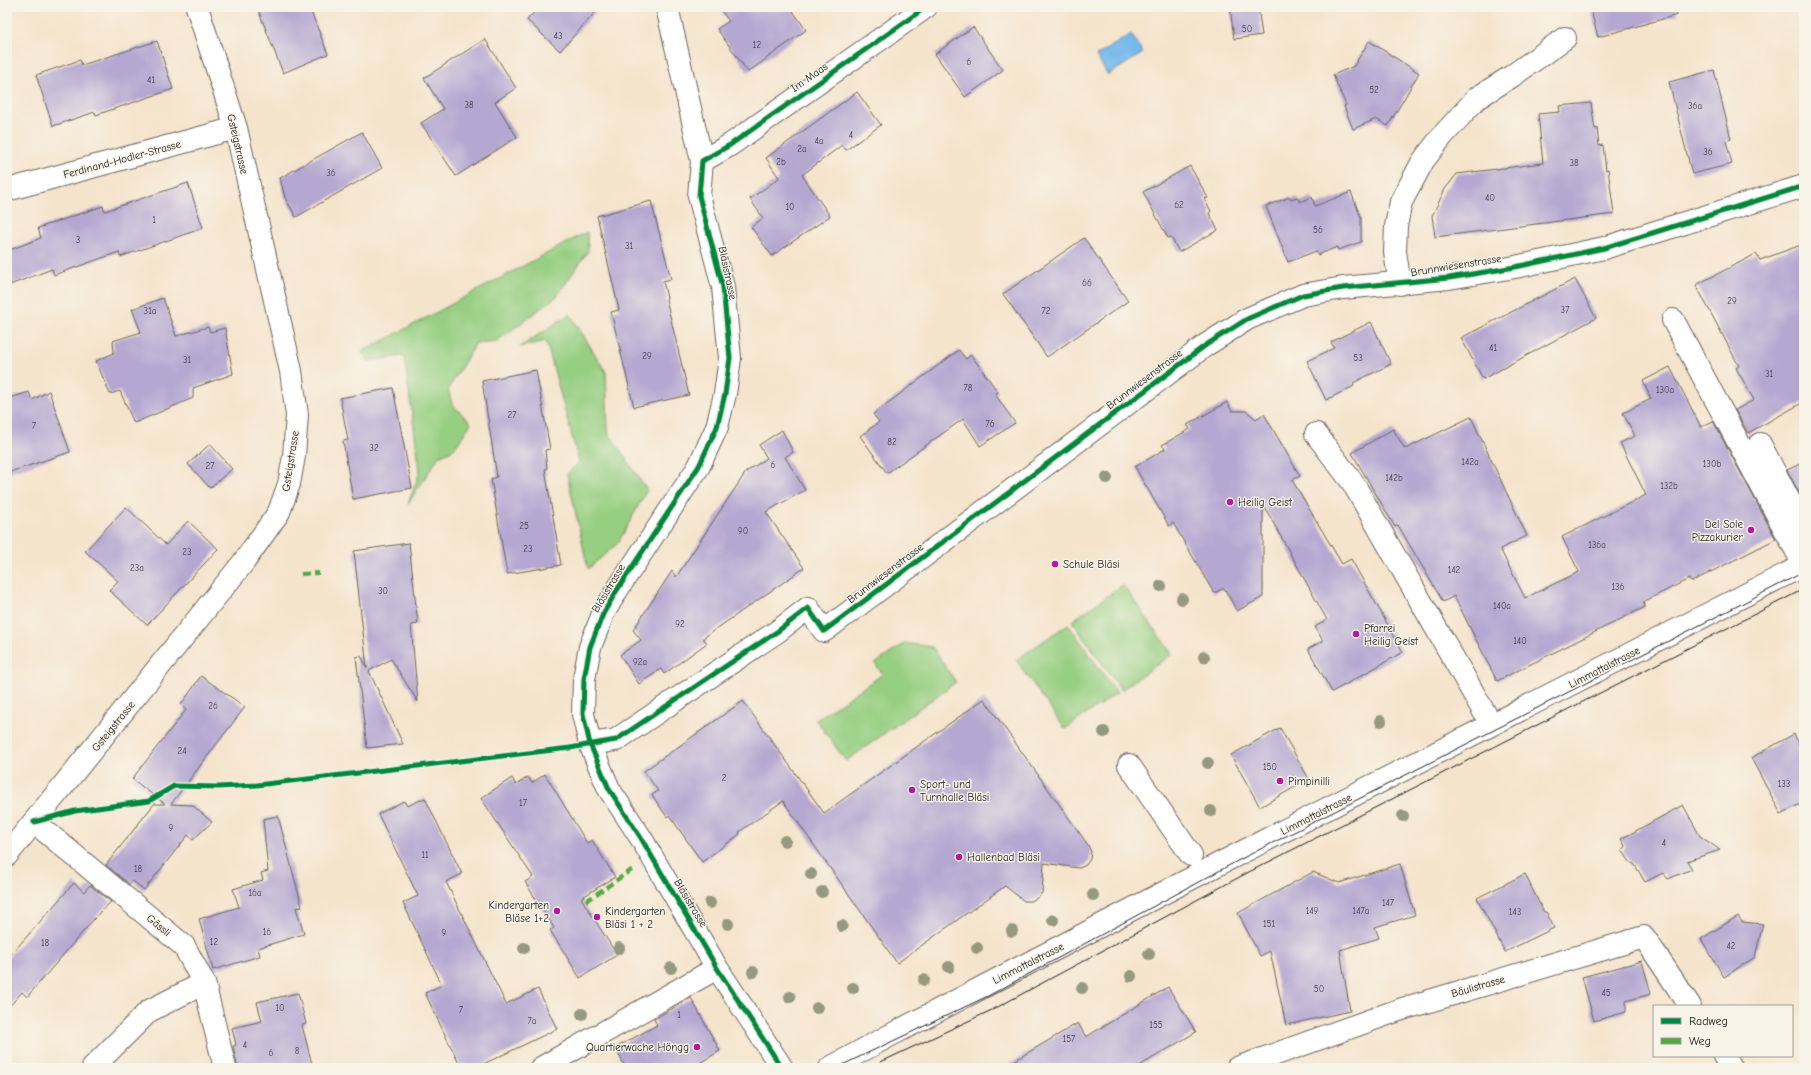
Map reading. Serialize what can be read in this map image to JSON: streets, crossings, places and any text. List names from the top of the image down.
{
  "streets": {
    "street": [
      "Im Maas",
      "Gsteigstrasse",
      "Ferdinand-Hodler-Strasse",
      "Brunnwiesenstrasse",
      "Bläsistrasse",
      "Limmattalstrasse",
      "Gässli",
      "Bäulistrasse"
    ]
  },
  "crossings": [
    ["Im Maas", "Bläsistrasse"],
    ["Gsteigstrasse", "Ferdinand-Hodler-Strasse"],
    ["Gsteigstrasse", "Gässli"],
    ["Brunnwiesenstrasse", "Bläsistrasse"]
  ],
  "places": [
    "Heilig Geist",
    "Del Sole Pizzakurier",
    "Schule Bläsi",
    "Pfarrei Heilig Geist",
    "Pimpinilli",
    "Sport- und Turnhalle Bläsi",
    "Hallenbad Bläsi",
    "Kindergarten Bläse 1+2",
    "Kindergarten Bläsi 1 + 2",
    "Quartierwache Höngg"
  ],
  "house_numbers": [
    "50",
    "43",
    "12",
    "6",
    "41",
    "52",
    "38",
    "36a",
    "4",
    "4a",
    "2a",
    "36",
    "2b",
    "38",
    "36",
    "40",
    "62",
    "10",
    "1",
    "56",
    "3",
    "31",
    "66",
    "29",
    "37",
    "31a",
    "72",
    "41",
    "29",
    "53",
    "31",
    "31",
    "78",
    "130a",
    "27",
    "76",
    "7",
    "82",
    "32",
    "142a",
    "130b",
    "6",
    "27",
    "142b",
    "132b",
    "25",
    "90",
    "136a",
    "23",
    "23",
    "23a",
    "142",
    "136",
    "30",
    "140a",
    "92",
    "140",
    "92a",
    "26",
    "24",
    "150",
    "2",
    "133",
    "17",
    "9",
    "4",
    "11",
    "18",
    "16a",
    "147",
    "149",
    "147a",
    "143",
    "151",
    "16",
    "9",
    "12",
    "18",
    "42",
    "50",
    "45",
    "10",
    "7",
    "1",
    "7a",
    "155",
    "157",
    "4",
    "8",
    "6"
  ],
  "legend": ["Radweg", "Weg"]
}
